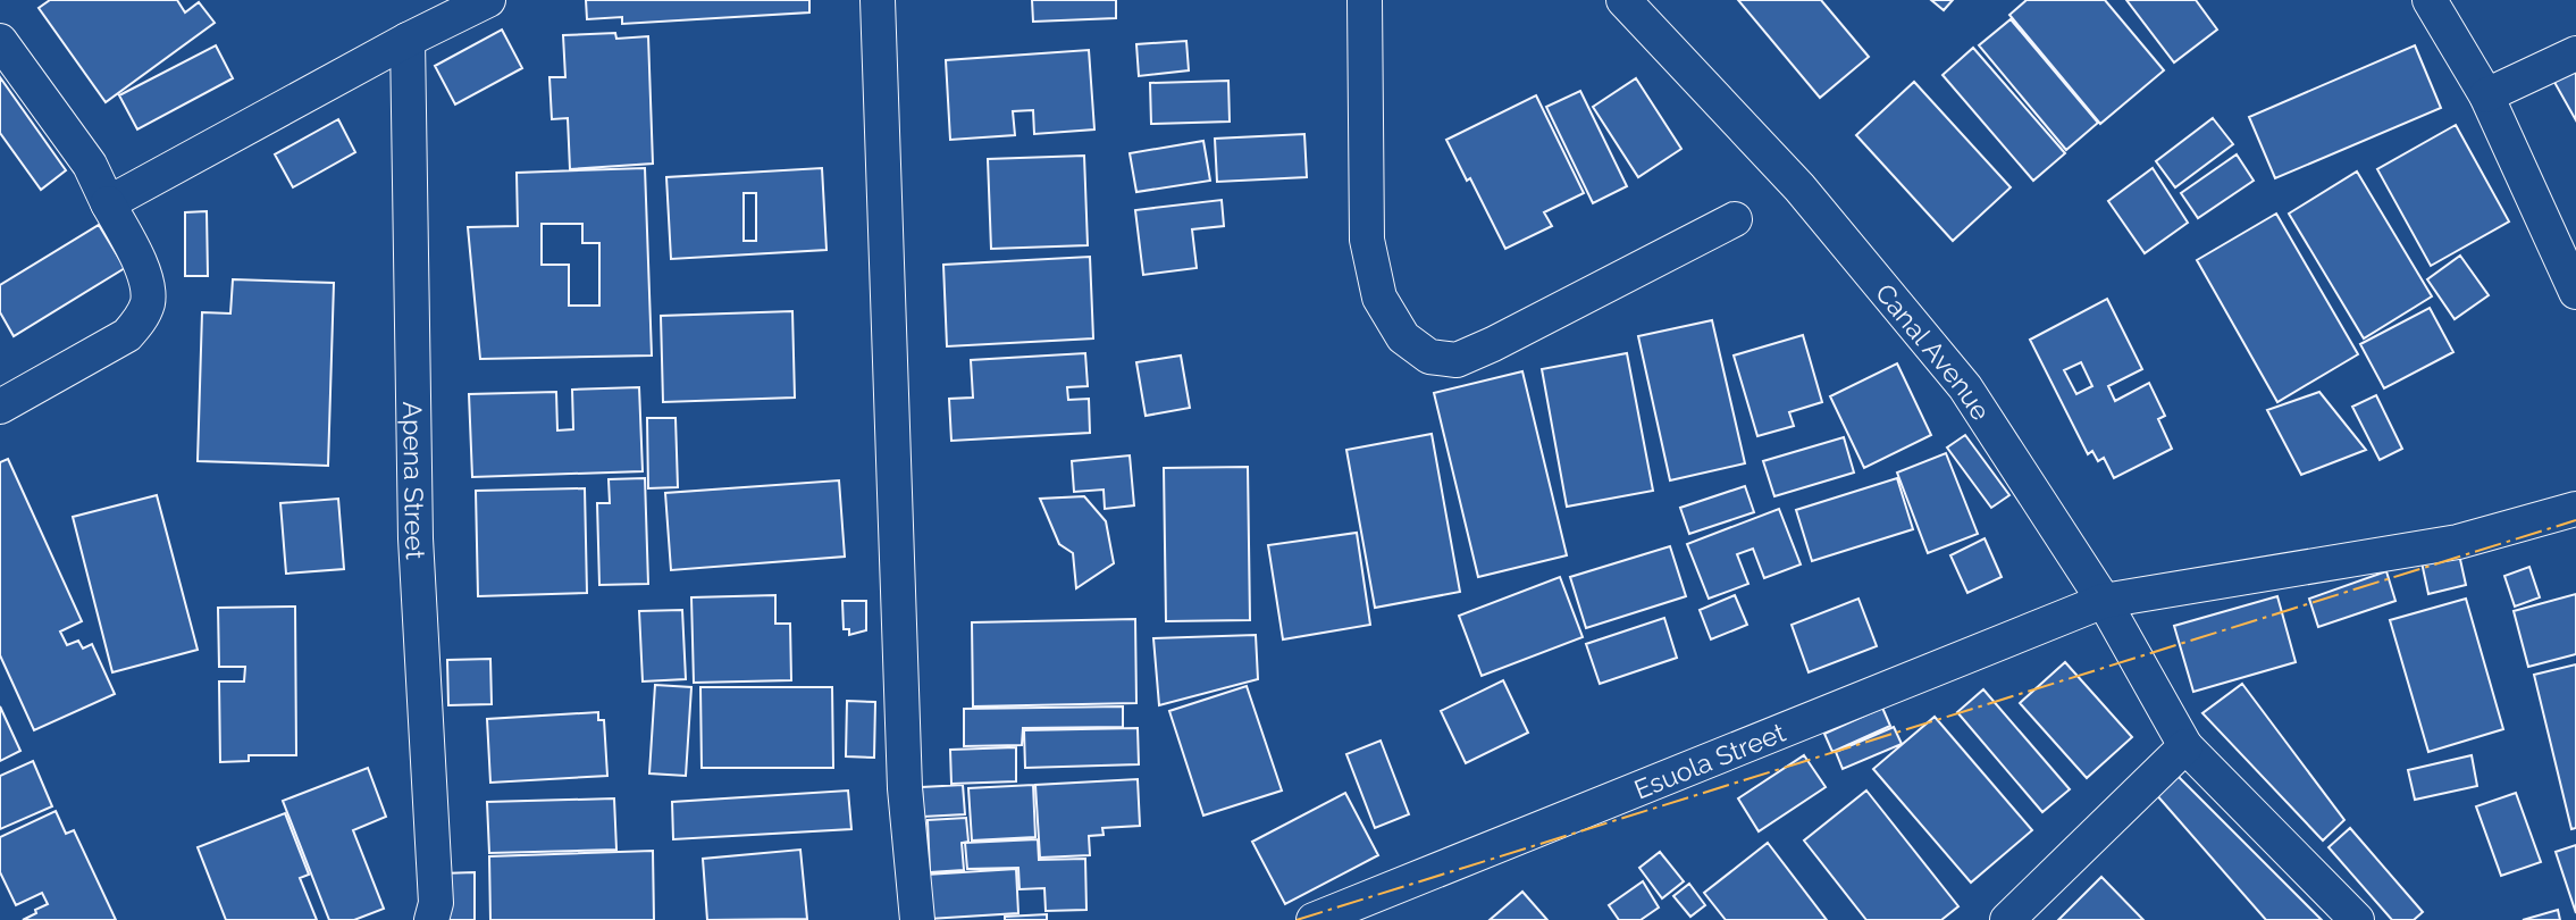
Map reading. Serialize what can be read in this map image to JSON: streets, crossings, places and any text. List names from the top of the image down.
{
  "streets": {
    "street": ["Canal Avenue", "Apena Street", "Esuola Street"]
  },
  "crossings": [
    ["Canal Avenue", "Esuola Street"]
  ]
}
